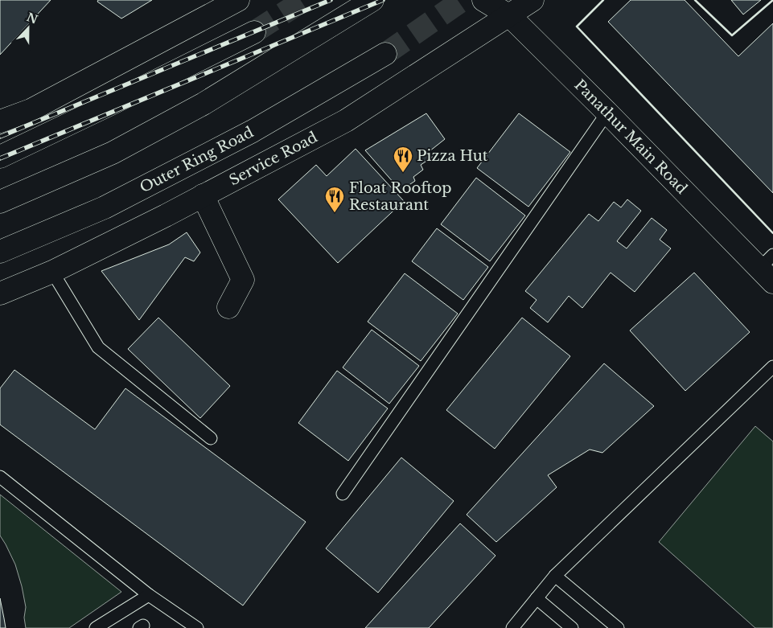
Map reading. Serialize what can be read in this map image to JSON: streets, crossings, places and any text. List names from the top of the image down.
{
  "streets": {
    "main road": ["Panathur Main Road", "Service Road", "Outer Ring Road"]
  },
  "crossings": [
    ["Panathur Main Road", "Service Road"]
  ],
  "places": {
    "restaurant": ["Pizza Hut", "Float Rooftop Restaurant"]
  },
  "north": "top"
}
